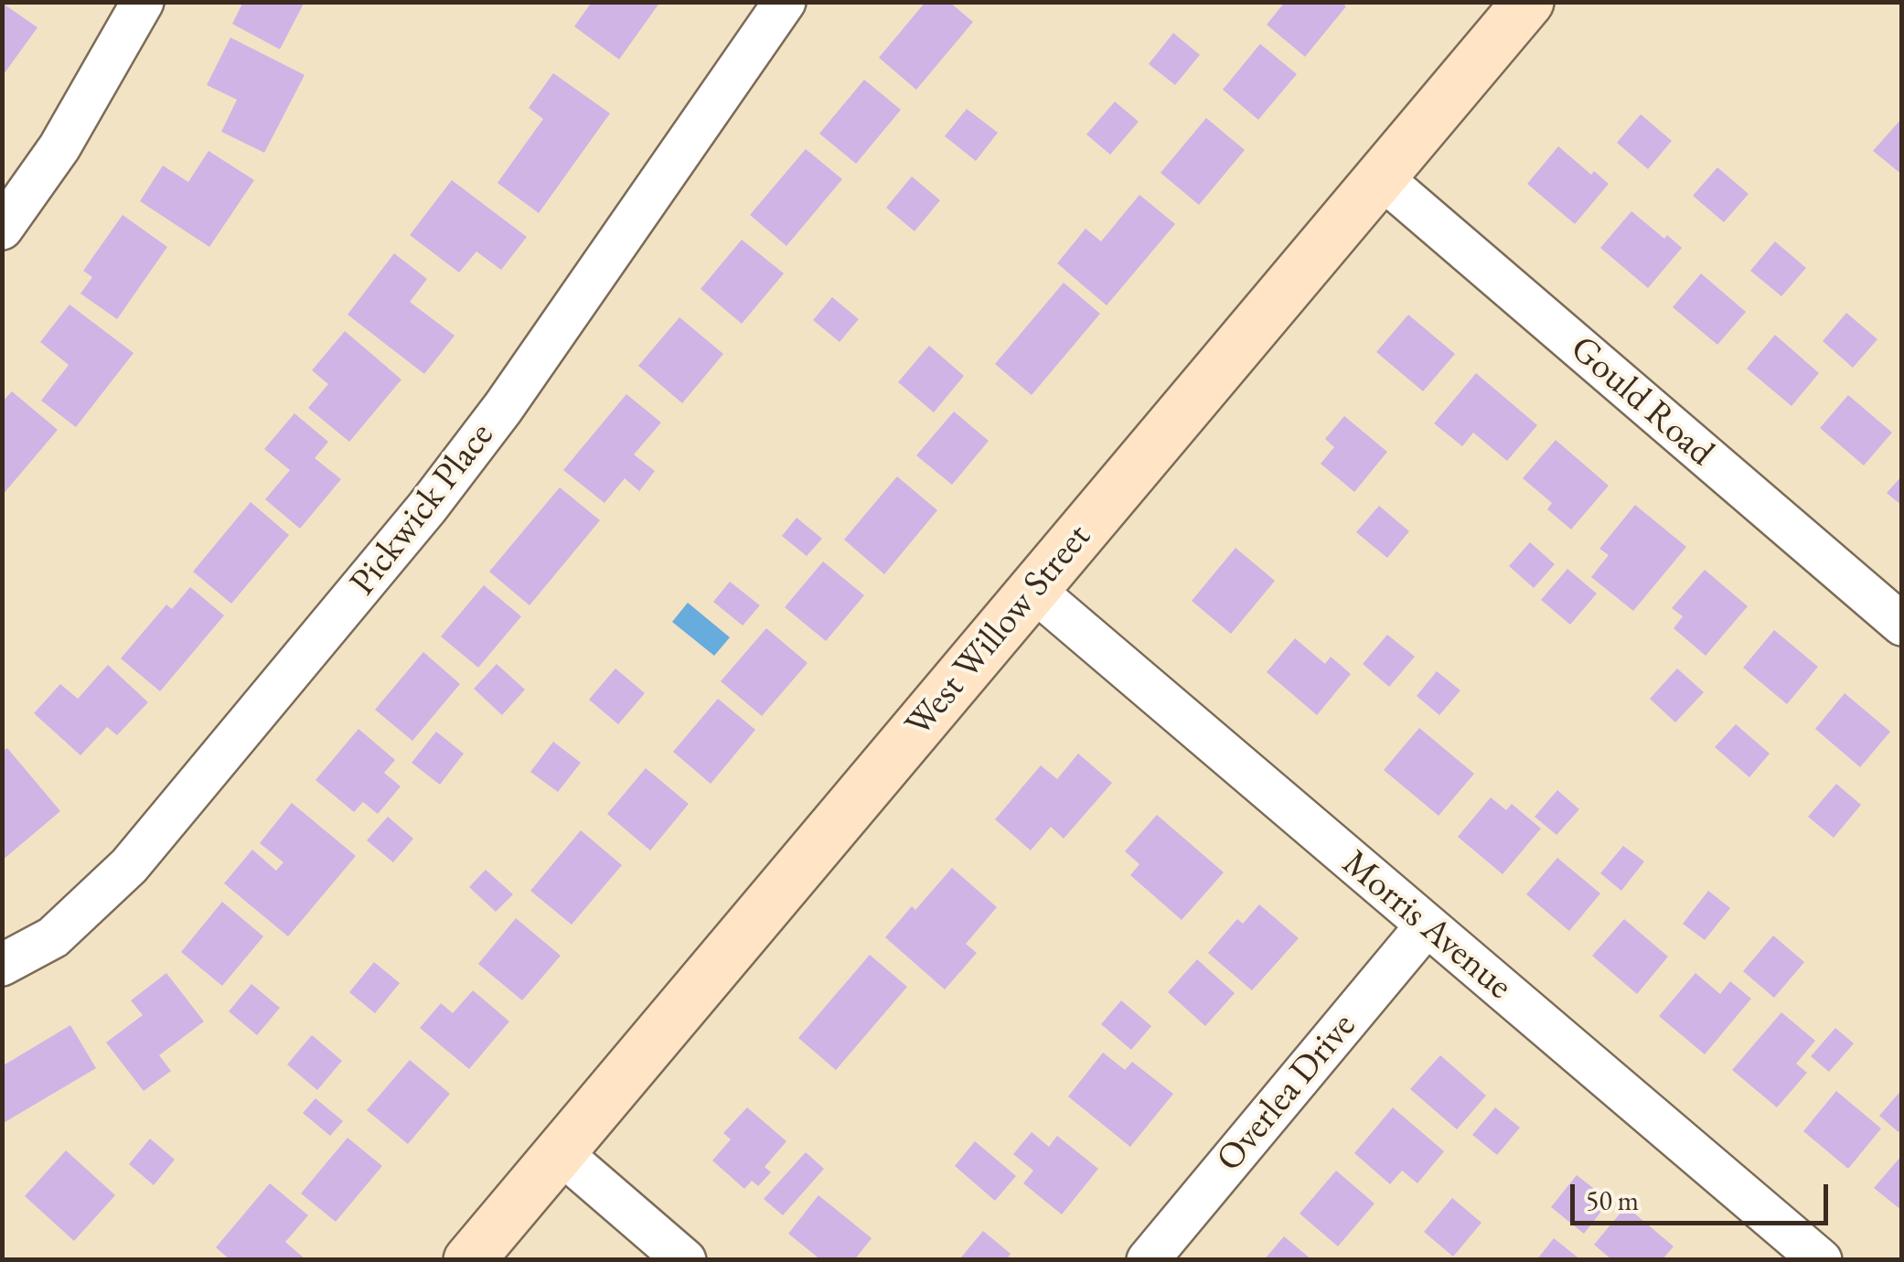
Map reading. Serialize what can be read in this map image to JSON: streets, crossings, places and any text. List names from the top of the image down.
{
  "streets": {
    "street": [
      "Gould Road",
      "Pickwick Place",
      "West Willow Street",
      "Morris Avenue",
      "Overlea Drive"
    ]
  },
  "crossings": [
    ["Gould Road", "West Willow Street"],
    ["West Willow Street", "Morris Avenue"],
    ["Morris Avenue", "Overlea Drive"]
  ],
  "scale_bar": "50 m"
}
